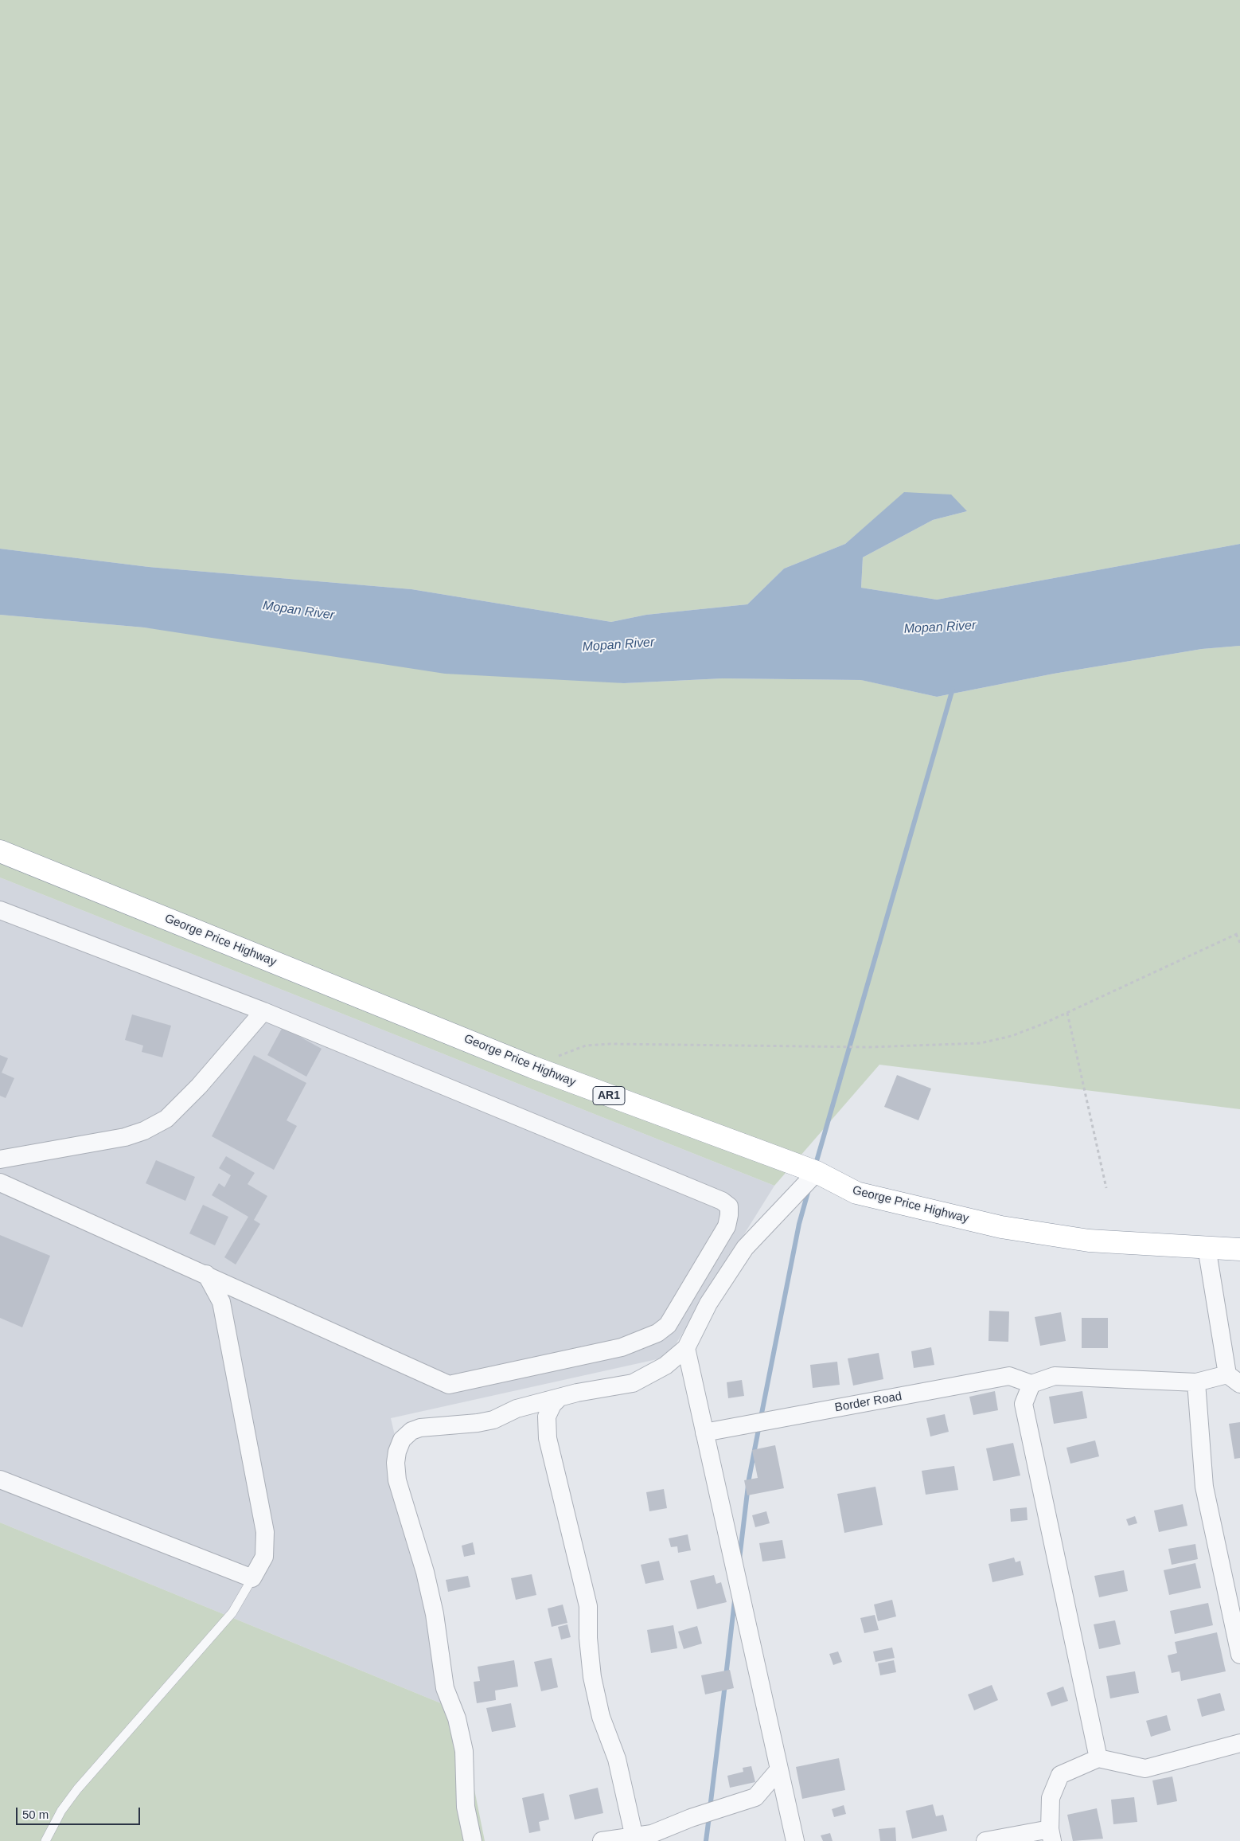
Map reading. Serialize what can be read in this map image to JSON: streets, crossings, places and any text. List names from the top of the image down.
{
  "streets": {
    "highway": ["George Price Highway", "AR1"],
    "street": ["Border Road"]
  },
  "water": ["Mopan River"],
  "scale_bar": "50 m"
}
